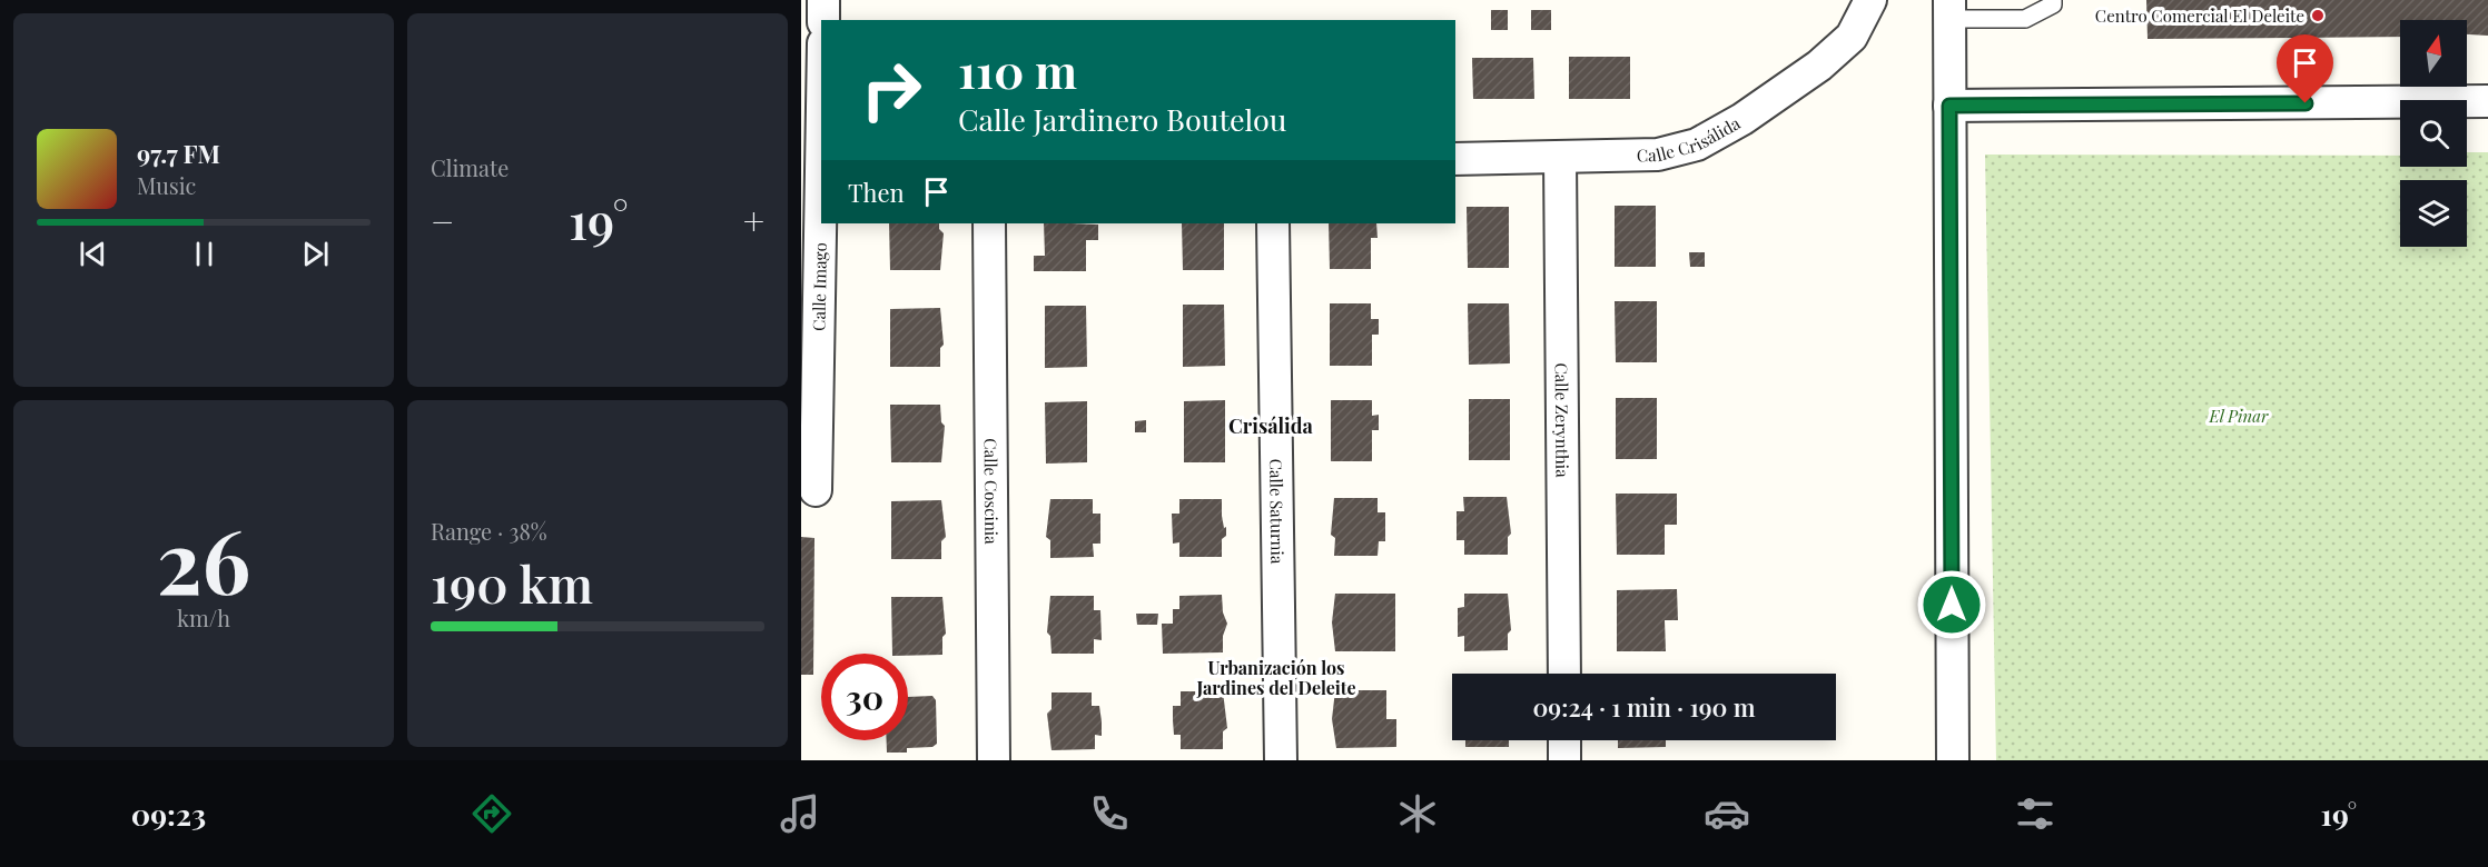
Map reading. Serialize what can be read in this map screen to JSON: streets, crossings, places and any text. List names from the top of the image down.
{
  "streets": {
    "street": [
      "Calle Crisálida",
      "Calle Imago",
      "Calle Zerynthia",
      "Calle Coscinia",
      "Calle Saturnia"
    ]
  },
  "crossings": [
    ["Calle Crisálida", "Calle Zerynthia"]
  ],
  "districts": ["Crisálida", "Urbanización los Jardines del Deleite"],
  "parks": ["El Pinar"],
  "places": ["Centro Comercial El Deleite"],
  "north": "top",
  "page": {
    "tile": [
      "Climate",
      ["26", "km/h"],
      ["Range · 38%", "190 km"]
    ],
    "turn": ["110 m", "Calle Jardinero Boutelou"],
    "song": ["97.7 FM", "Music"],
    "then": "Then",
    "heat": ["−", "19°", "+"],
    "limit": "30",
    "trip": "09:24 · 1 min · 190 m",
    "tabs": ["09:23", "19°"]
  }
}
